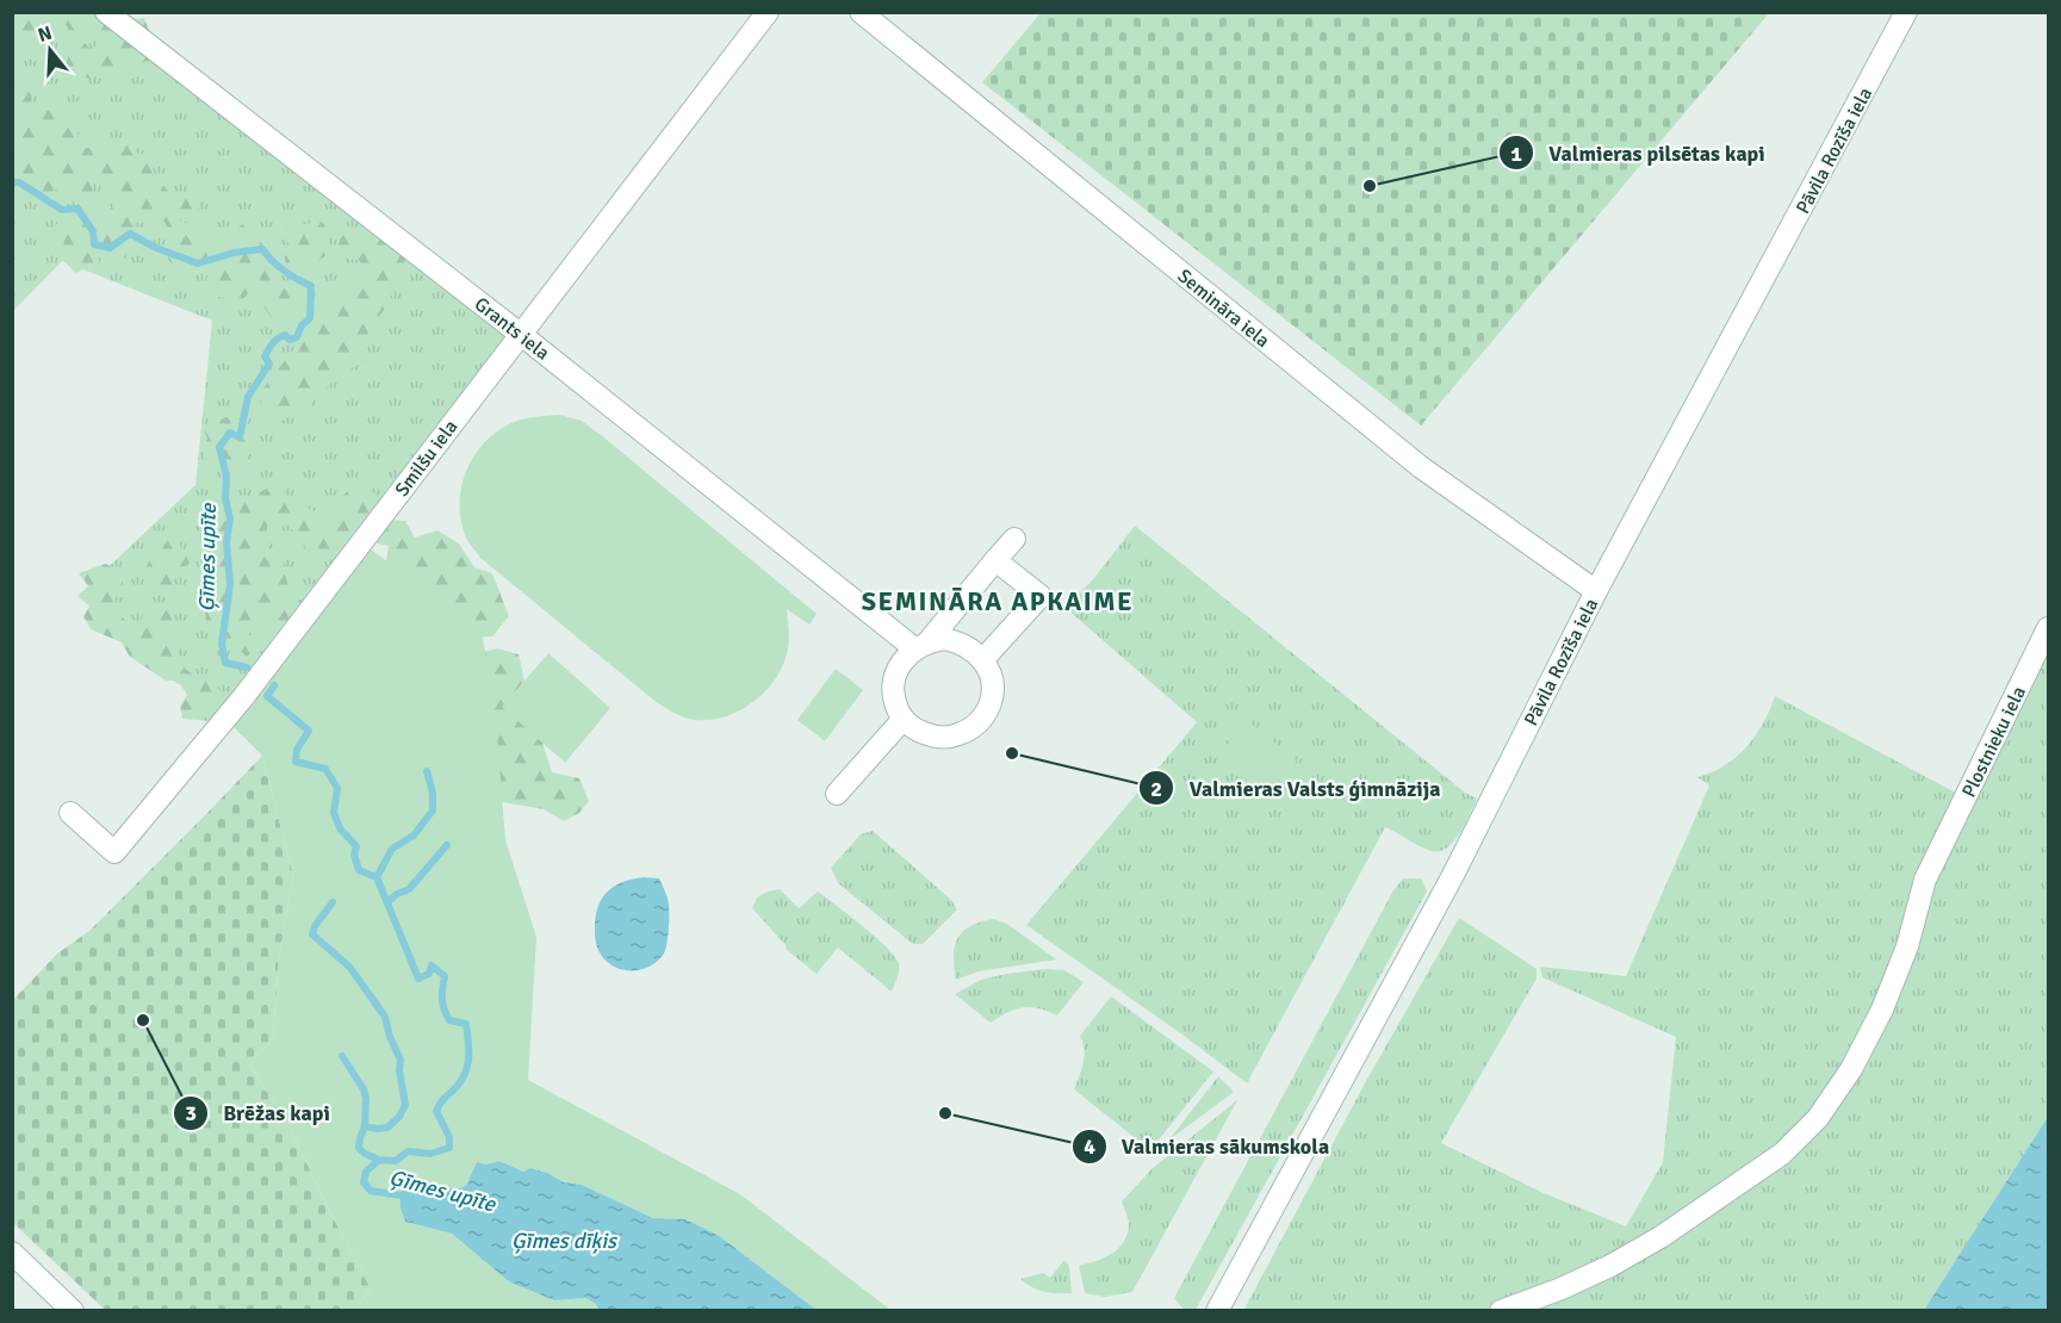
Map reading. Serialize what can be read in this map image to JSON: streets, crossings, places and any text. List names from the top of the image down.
{
  "streets": {
    "street": [
      "Pāvila Rozīša iela",
      "Semināra iela",
      "Grants iela",
      "Smilšu iela",
      "Plostnieku iela"
    ]
  },
  "crossings": [
    ["Pāvila Rozīša iela", "Semināra iela"],
    ["Grants iela", "Smilšu iela"]
  ],
  "districts": ["SEMINĀRA APKAIME"],
  "water": ["Ģīmes upīte", "Ģīmes dīķis"],
  "places": [
    "Valmieras pilsētas kapi",
    "Valmieras Valsts ģimnāzija",
    "Brēžas kapi",
    "Valmieras sākumskola"
  ],
  "north": "top"
}
